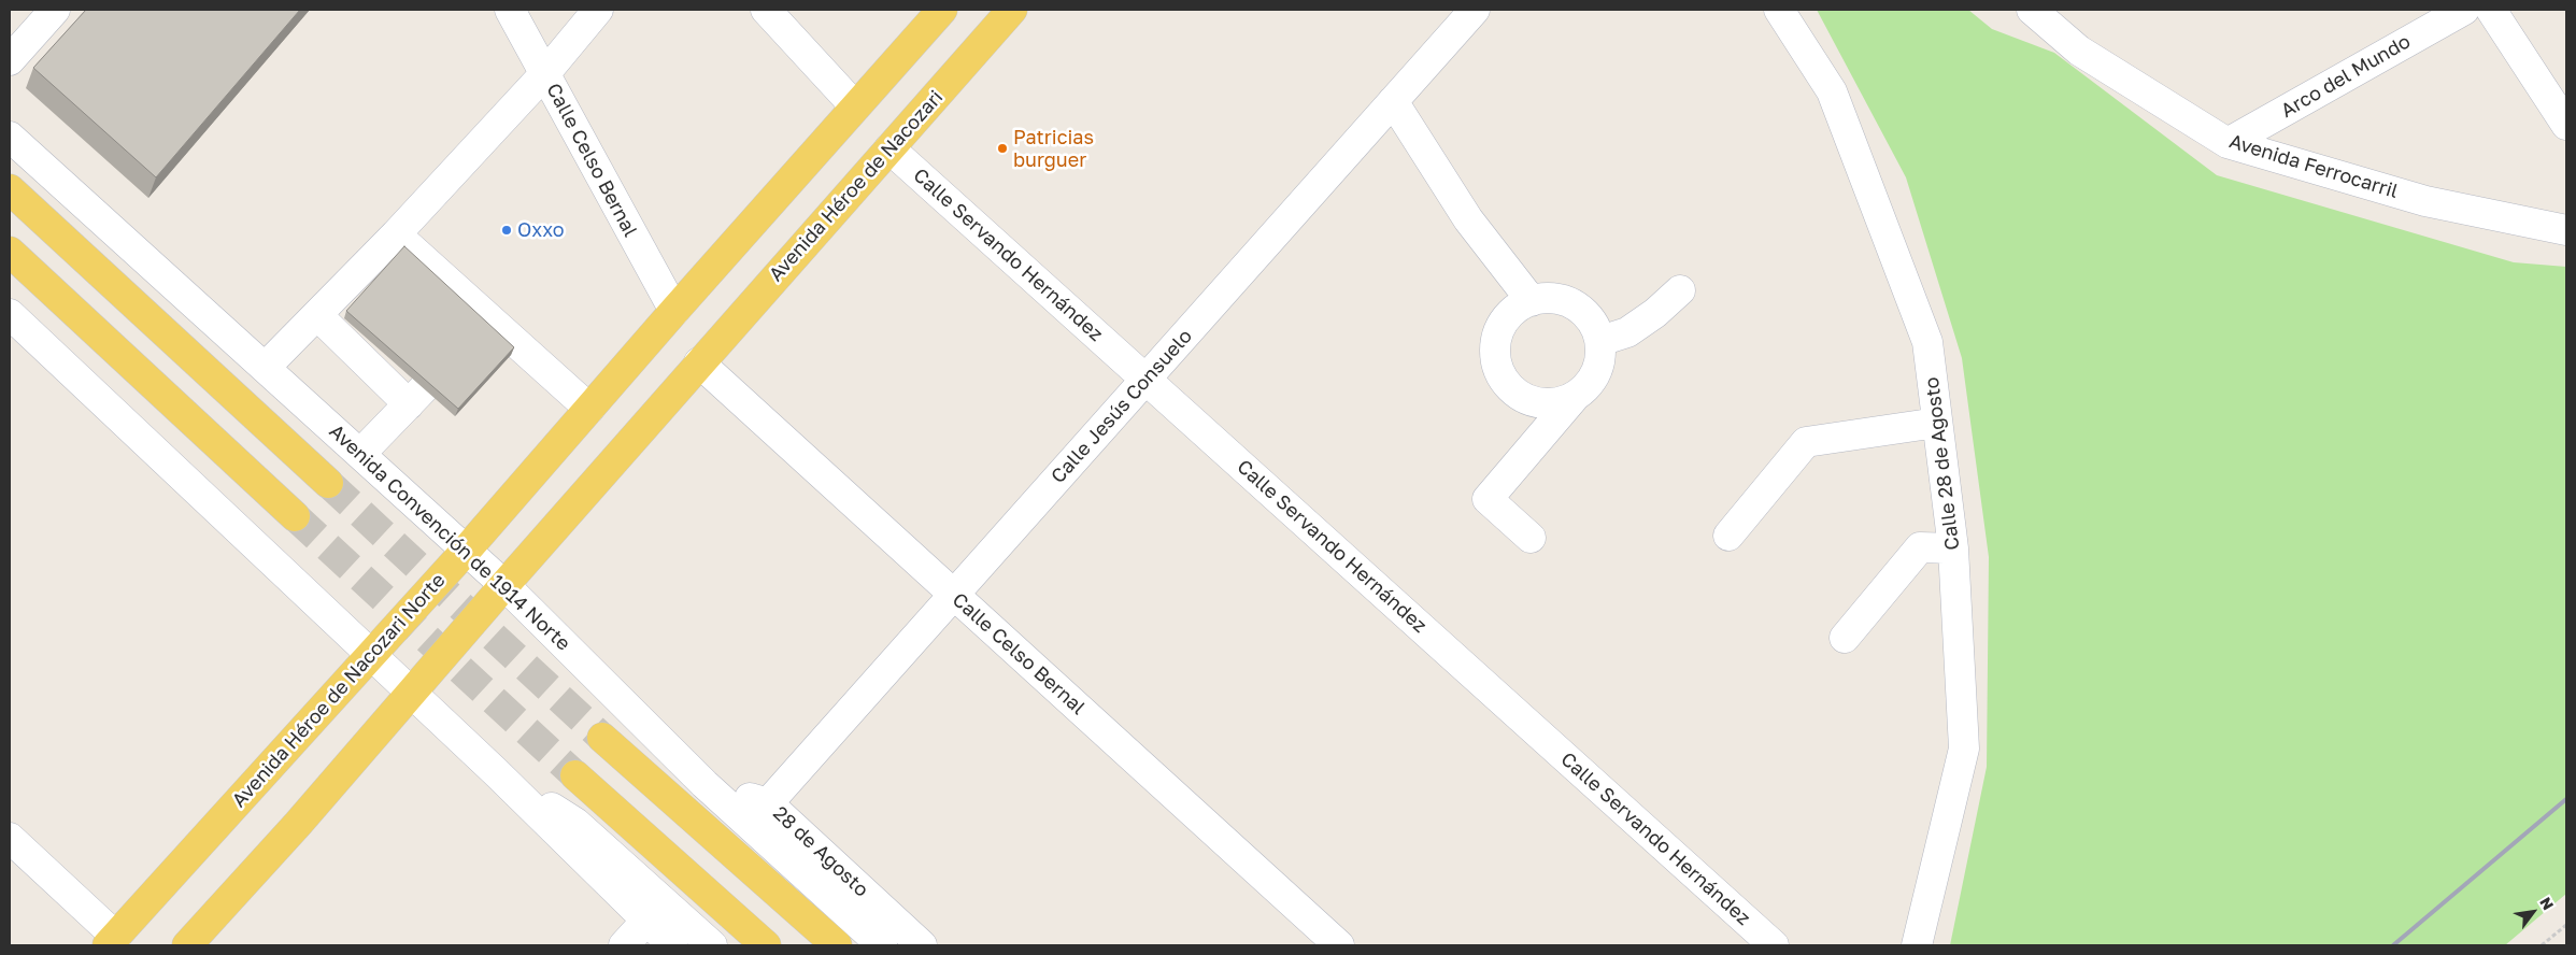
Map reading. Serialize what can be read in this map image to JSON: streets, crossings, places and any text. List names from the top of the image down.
{
  "streets": {
    "main road": ["Avenida Héroe de Nacozari", "Avenida Héroe de Nacozari Norte"],
    "street": [
      "Arco del Mundo",
      "Calle Celso Bernal",
      "Avenida Ferrocarril",
      "Calle Servando Hernández",
      "Calle Jesús Consuelo",
      "Calle 28 de Agosto",
      "Avenida Convención de 1914 Norte",
      "28 de Agosto"
    ]
  },
  "crossings": [
    ["Arco del Mundo", "Avenida Ferrocarril"],
    ["Calle Celso Bernal", "Avenida Héroe de Nacozari"],
    ["Calle Celso Bernal", "Calle Jesús Consuelo"],
    ["Calle Celso Bernal", "Avenida Héroe de Nacozari Norte"],
    ["Avenida Héroe de Nacozari", "Calle Servando Hernández"],
    ["Calle Servando Hernández", "Calle Jesús Consuelo"],
    ["Calle Jesús Consuelo", "28 de Agosto"],
    ["Avenida Convención de 1914 Norte", "Avenida Héroe de Nacozari Norte"],
    ["Avenida Convención de 1914 Norte", "28 de Agosto"]
  ],
  "places": ["Patricias burguer", "Oxxo"],
  "north": "top right"
}
